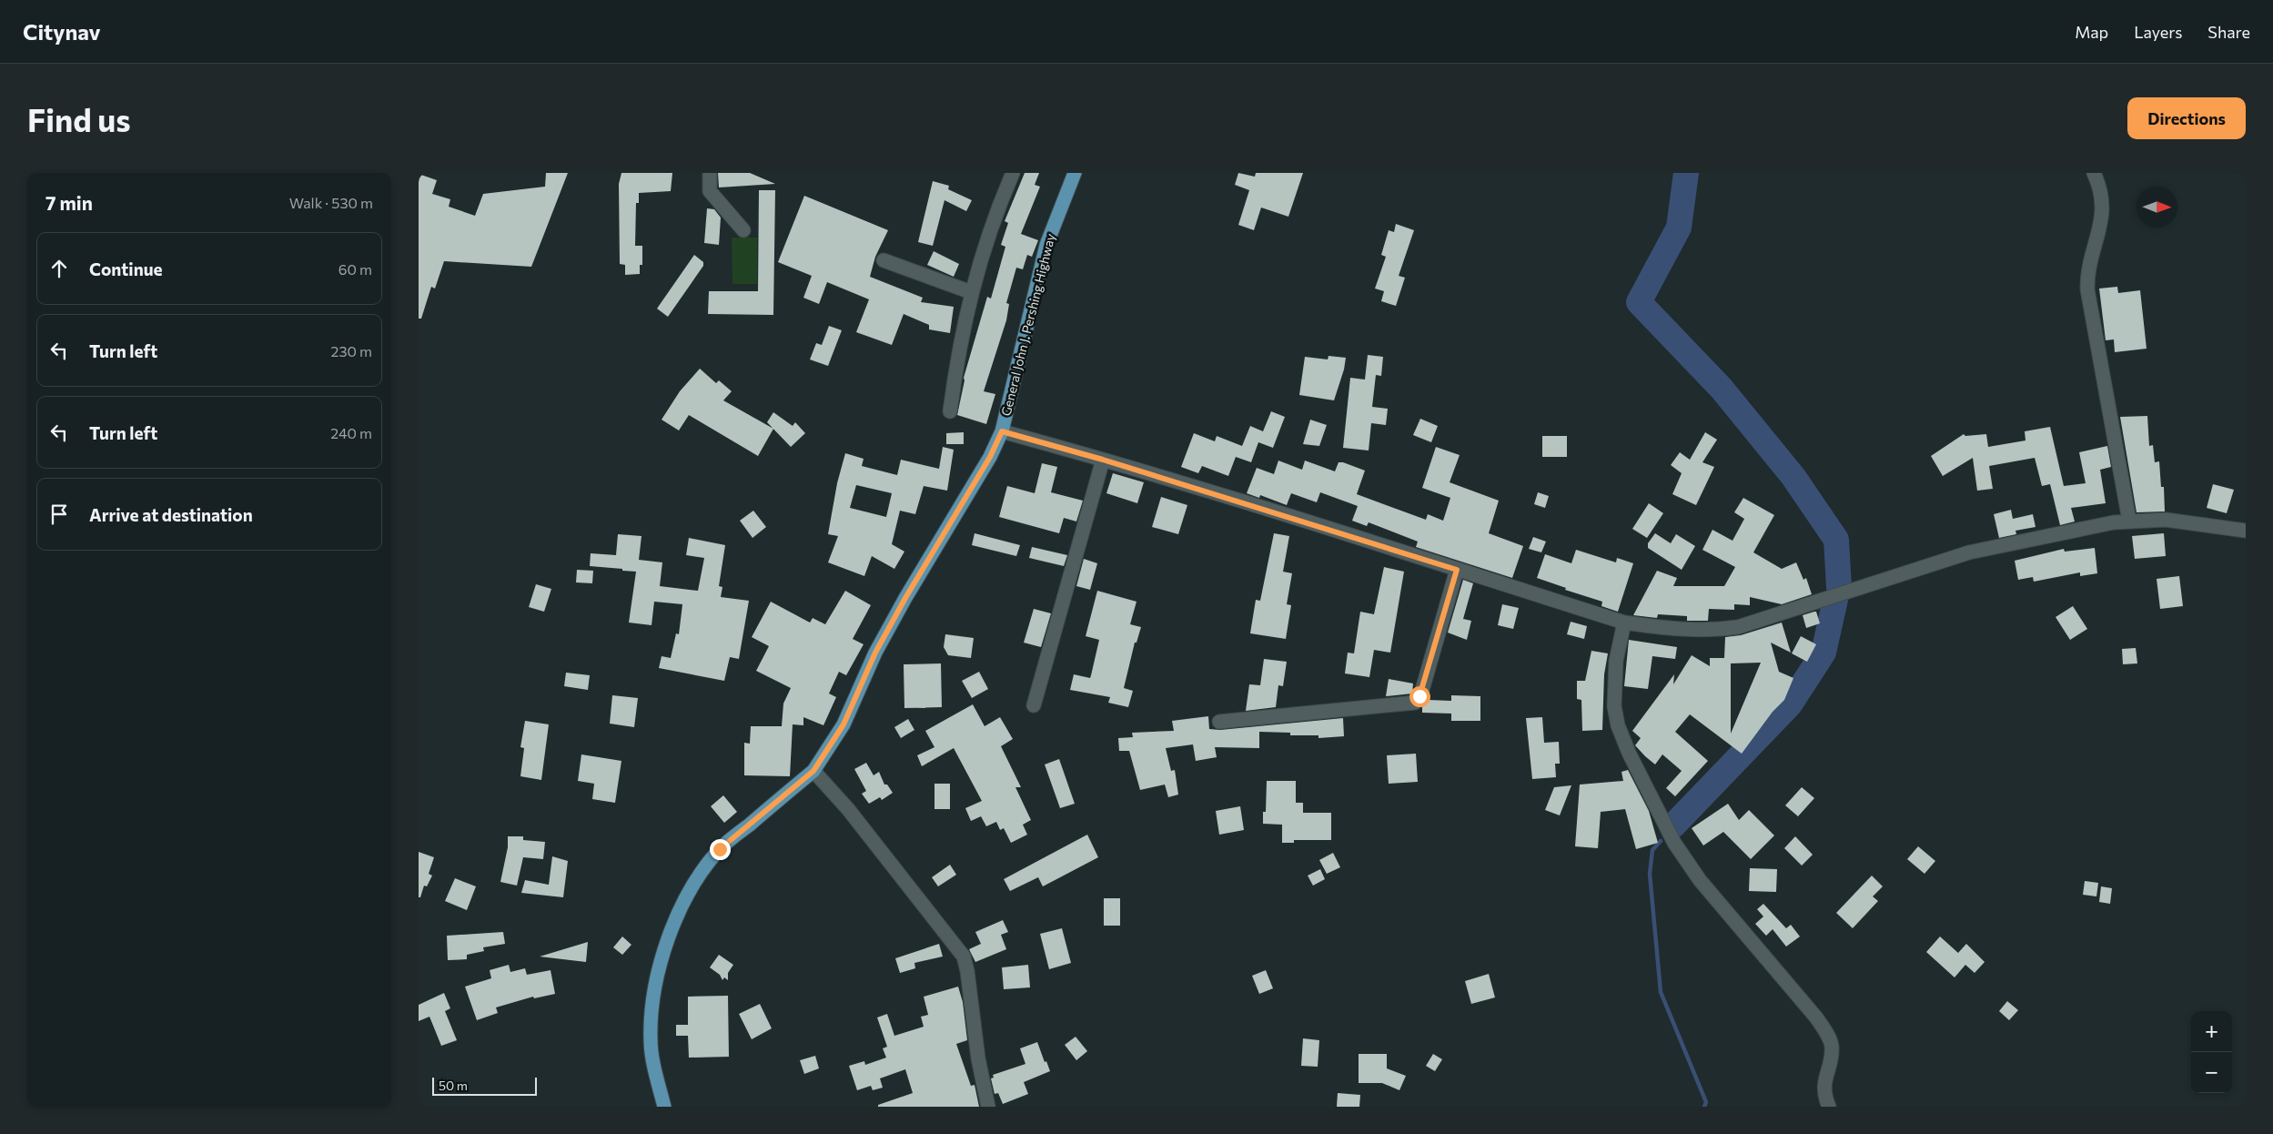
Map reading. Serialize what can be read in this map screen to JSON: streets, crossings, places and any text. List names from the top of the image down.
{
  "streets": {
    "main road": ["General John J. Pershing Highway"]
  },
  "scale_bar": "50 m",
  "north": "right",
  "page": {
    "header": "Citynav",
    "nav": ["Map", "Layers", "Share"],
    "buttons": "Directions",
    "title": "Find us",
    "heading": ["7 min", "Walk · 530 m"],
    "list": [
      ["Continue", "60 m"],
      ["Turn left", "230 m"],
      ["Turn left", "240 m"],
      "Arrive at destination"
    ],
    "map_buttons": ["+", "−"],
    "scale": "50 m"
  }
}
